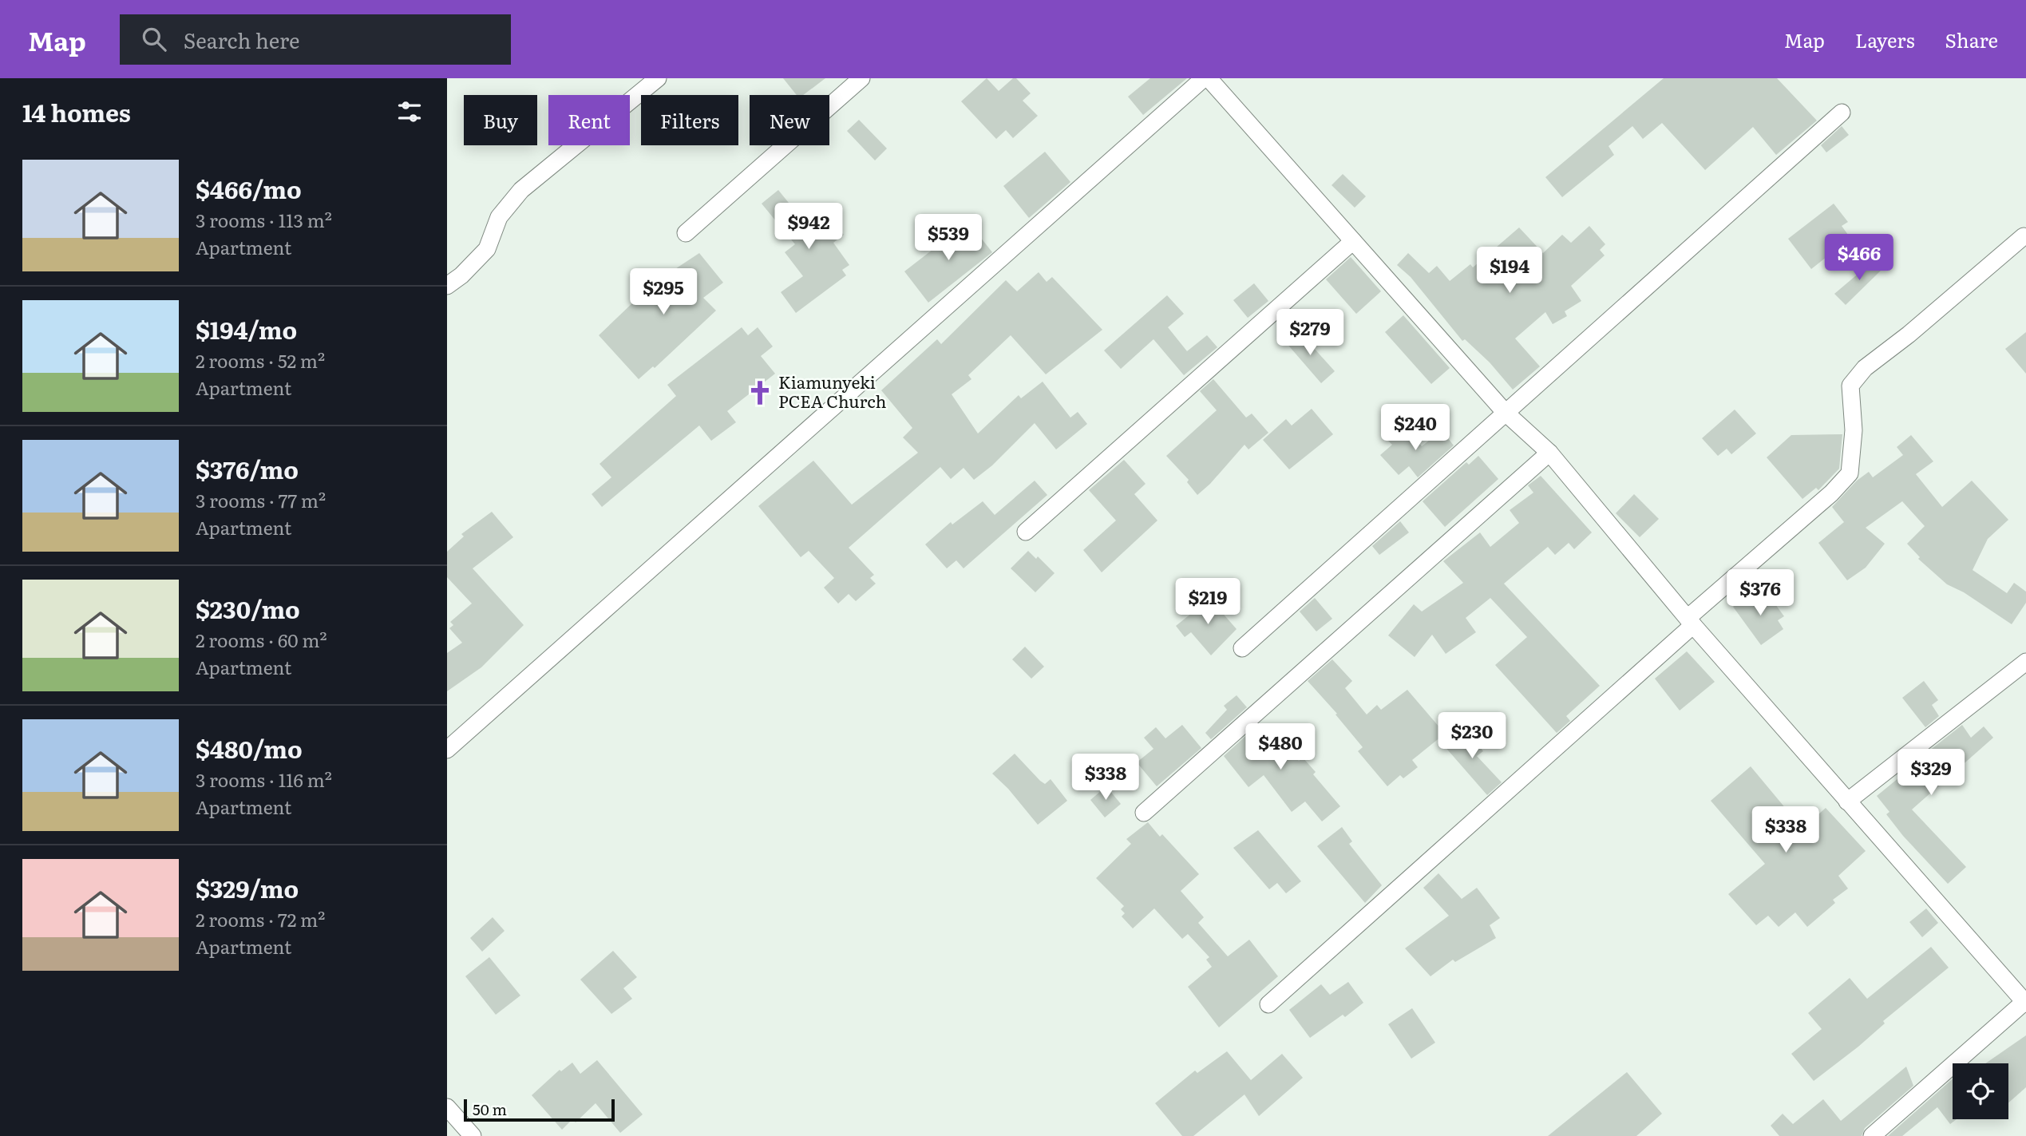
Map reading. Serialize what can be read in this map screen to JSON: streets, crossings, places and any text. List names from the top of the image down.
{
  "places": {
    "church": ["Kiamunyeki PCEA Church"]
  },
  "scale_bar": "50 m",
  "page": {
    "header": "Map",
    "search": "Search here",
    "nav": ["Map", "Layers", "Share"],
    "heading": "14 homes",
    "chip": [
      "Buy",
      "Rent",
      "Filters",
      "New"
    ],
    "list": [
      {
        "name": "$466/mo",
        "note": "3 rooms · 113 m² · Apartment"
      },
      {
        "name": "$194/mo",
        "note": "2 rooms · 52 m² · Apartment"
      },
      {
        "name": "$376/mo",
        "note": "3 rooms · 77 m² · Apartment"
      },
      {
        "name": "$230/mo",
        "note": "2 rooms · 60 m² · Apartment"
      },
      {
        "name": "$480/mo",
        "note": "3 rooms · 116 m² · Apartment"
      },
      {
        "name": "$329/mo",
        "note": "2 rooms · 72 m² · Apartment"
      }
    ],
    "price": [
      "$942",
      "$539",
      "$466",
      "$194",
      "$295",
      "$279",
      "$240",
      "$376",
      "$219",
      "$230",
      "$480",
      "$329",
      "$338",
      "$338"
    ],
    "scale": "50 m"
  }
}
